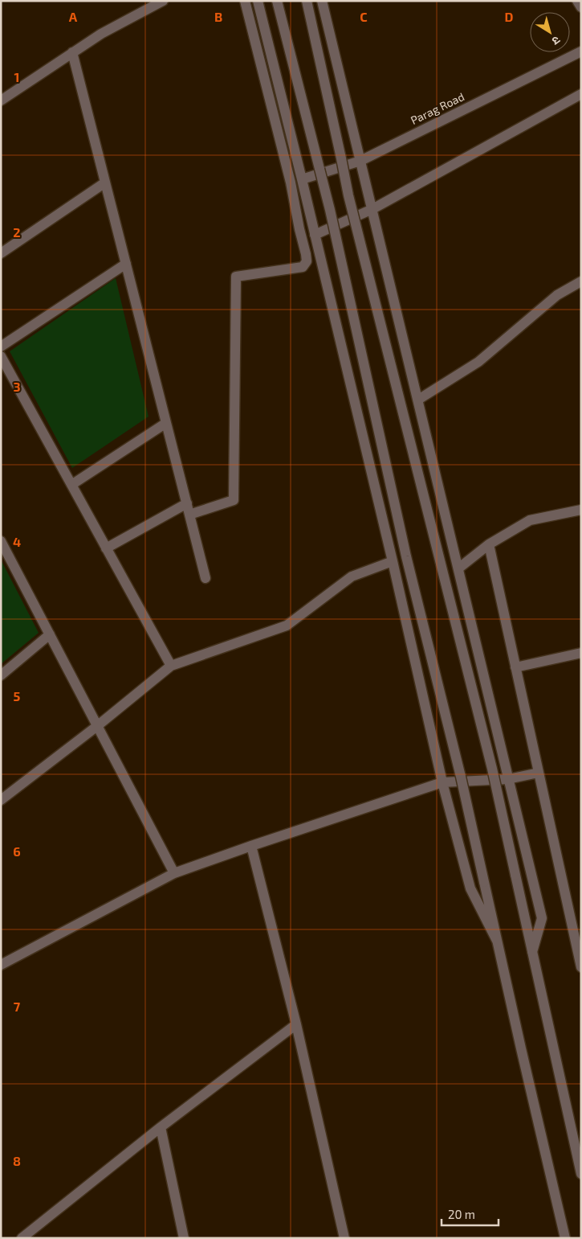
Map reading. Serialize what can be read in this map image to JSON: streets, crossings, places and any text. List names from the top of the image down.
{
  "streets": {
    "street": ["Parag Road"]
  },
  "scale_bar": "20 m",
  "north": "bottom right",
  "grid": {
    "columns": [
      "A",
      "B",
      "C",
      "D"
    ],
    "rows": [
      "1",
      "2",
      "3",
      "4",
      "5",
      "6",
      "7",
      "8"
    ]
  }
}
